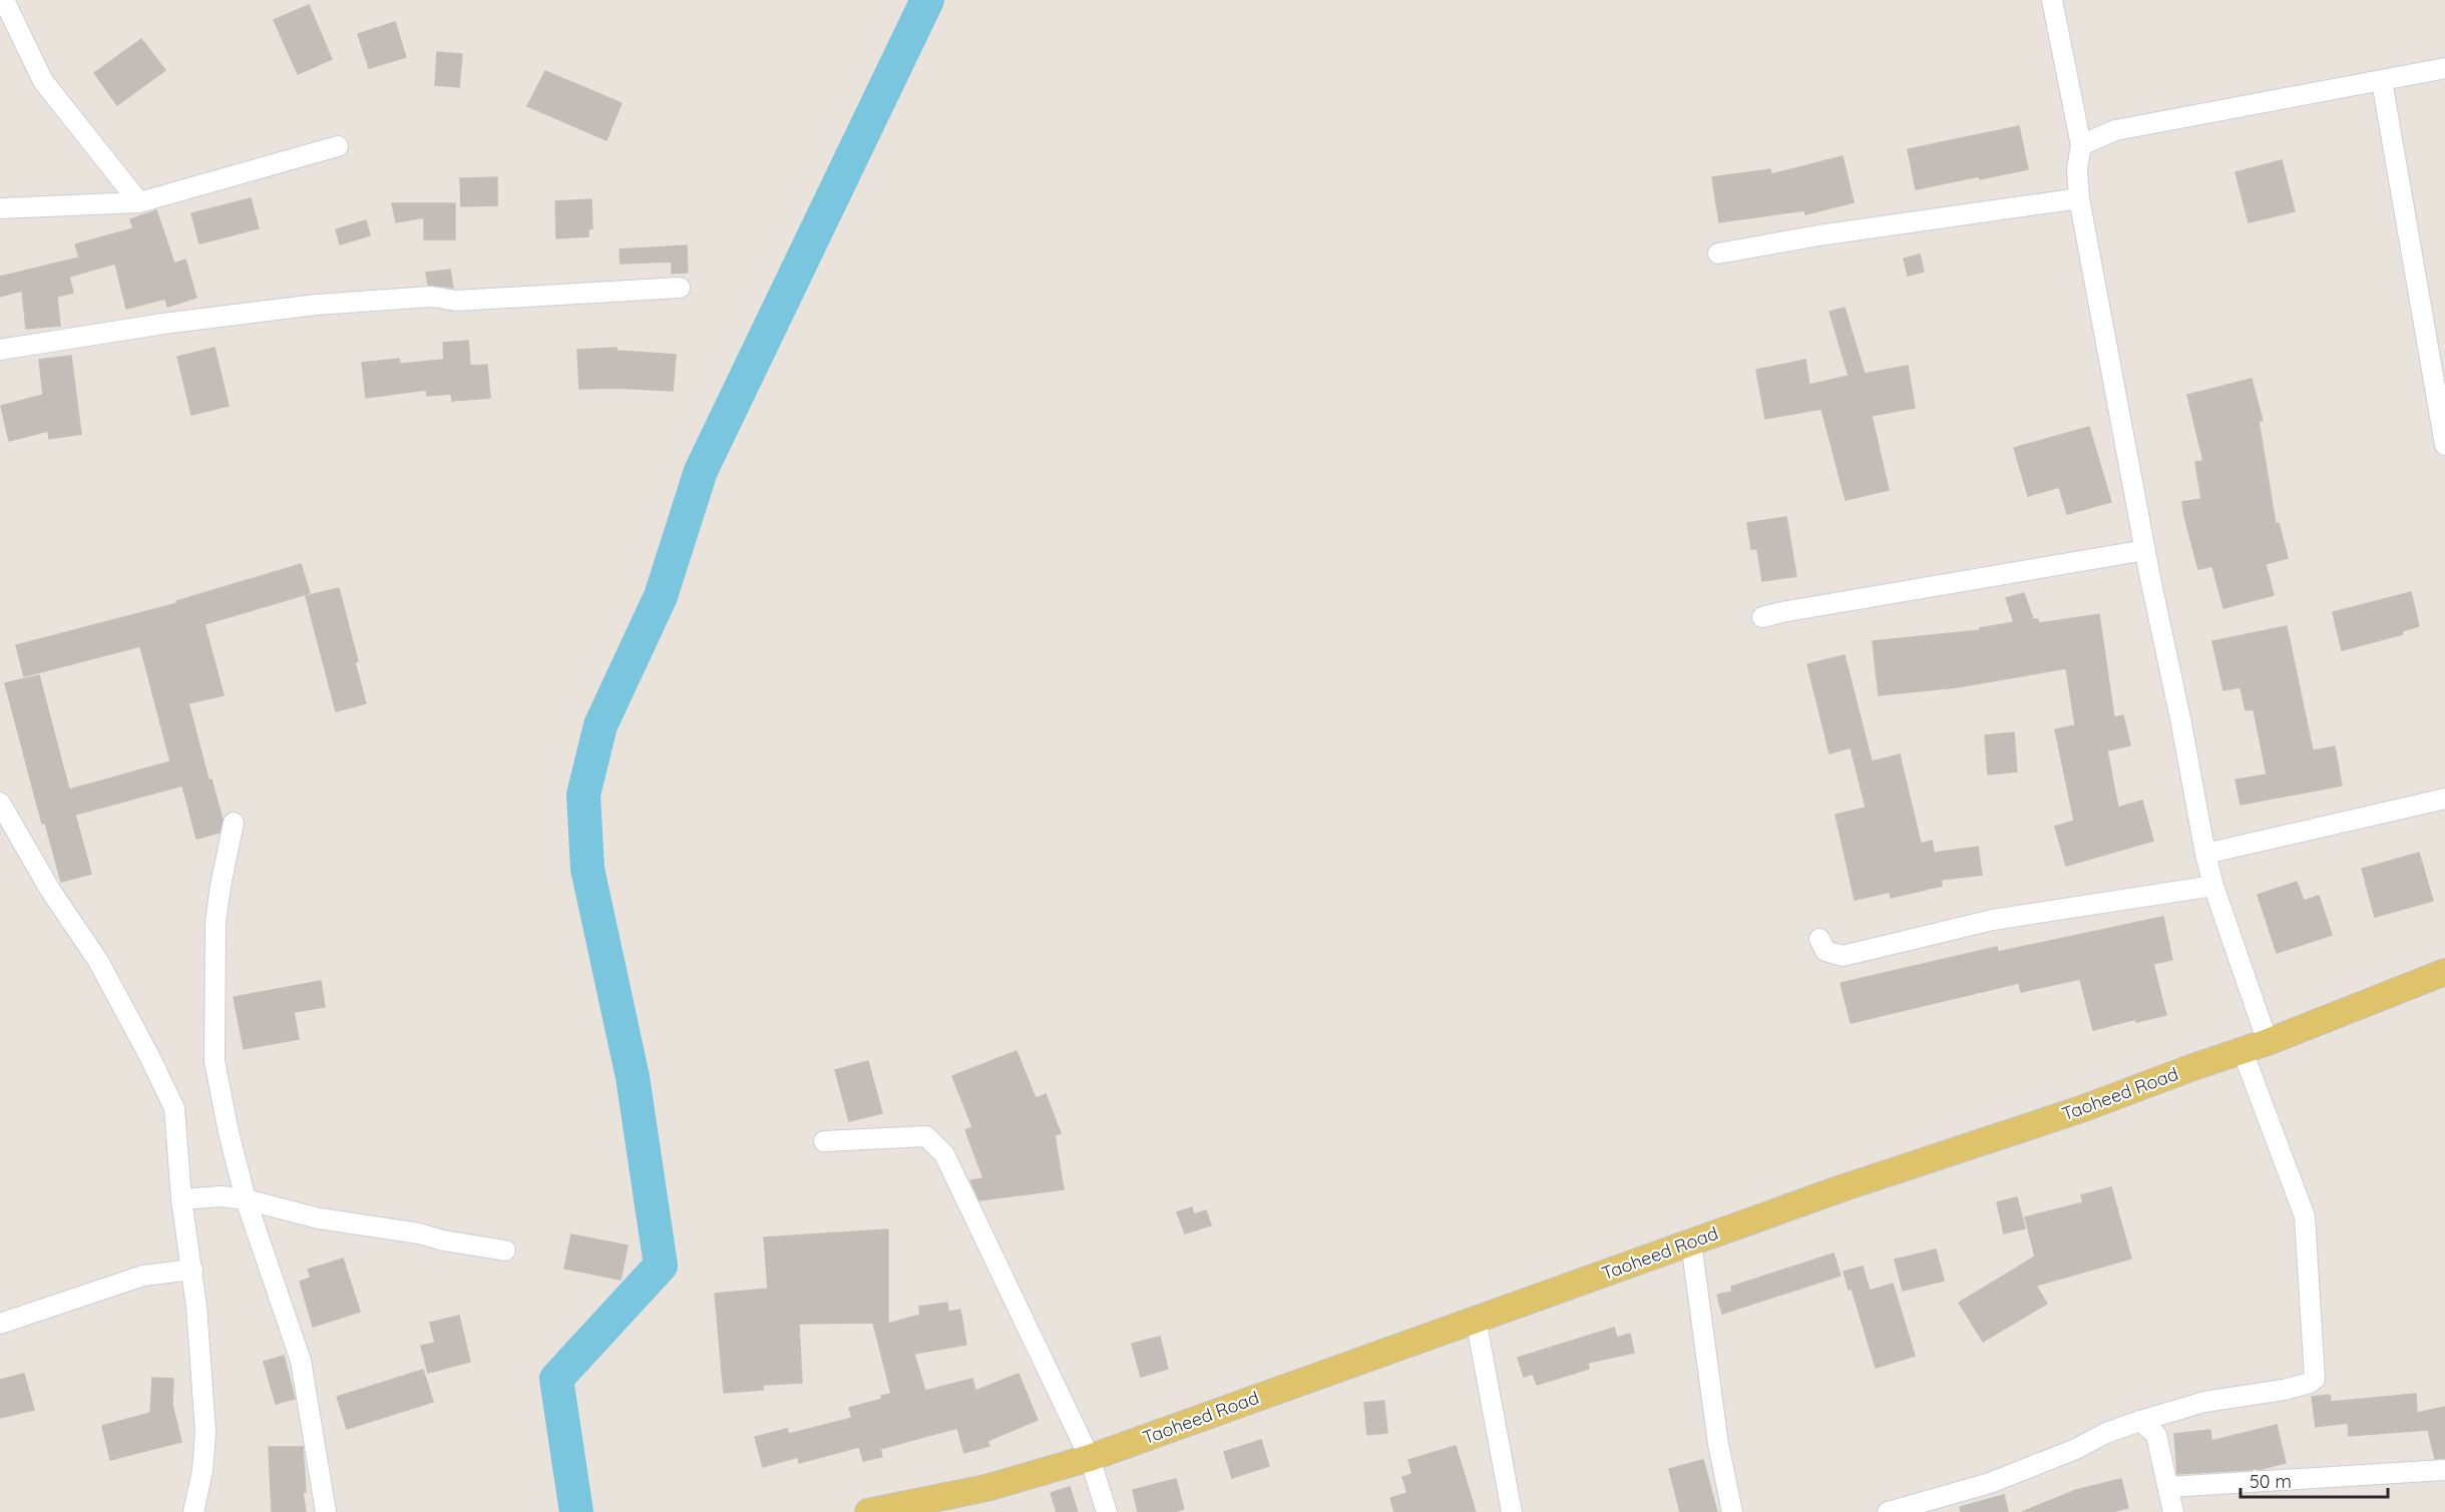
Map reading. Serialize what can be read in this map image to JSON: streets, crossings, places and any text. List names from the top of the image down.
{
  "streets": {
    "main road": ["Taoheed Road"]
  },
  "scale_bar": "50 m"
}
